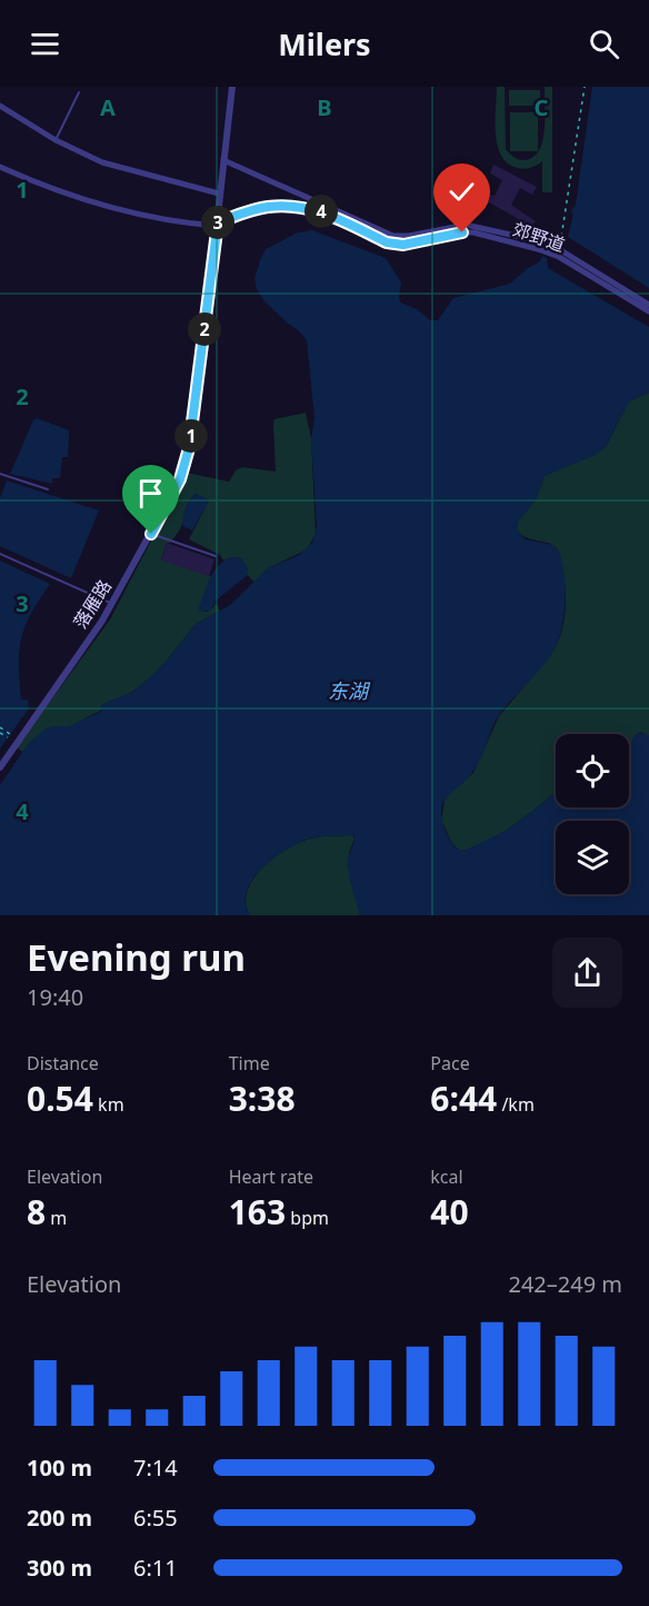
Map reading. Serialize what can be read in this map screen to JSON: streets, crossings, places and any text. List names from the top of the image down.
{
  "streets": {
    "street": ["郊野道", "落雁路"]
  },
  "crossings": [
    ["郊野道", "落雁路"]
  ],
  "water": ["东湖"],
  "page": {
    "header": "Milers",
    "pins": [
      "4",
      "3",
      "2",
      "1"
    ],
    "heading": ["Evening run", "19:40"],
    "stats": [
      ["Distance", "0.54 km"],
      ["Time", "3:38"],
      ["Pace", "6:44 /km"],
      ["Elevation", "8 m"],
      ["Heart rate", "163 bpm"],
      ["kcal", "40"]
    ],
    "chart": ["Elevation", "242–249 m"],
    "list": [
      {
        "name": "100 m",
        "note": "7:14"
      },
      {
        "name": "200 m",
        "note": "6:55"
      },
      {
        "name": "300 m",
        "note": "6:11"
      }
    ]
  },
  "grid": {
    "columns": ["A", "B", "C"],
    "rows": [
      "1",
      "2",
      "3",
      "4"
    ]
  }
}
